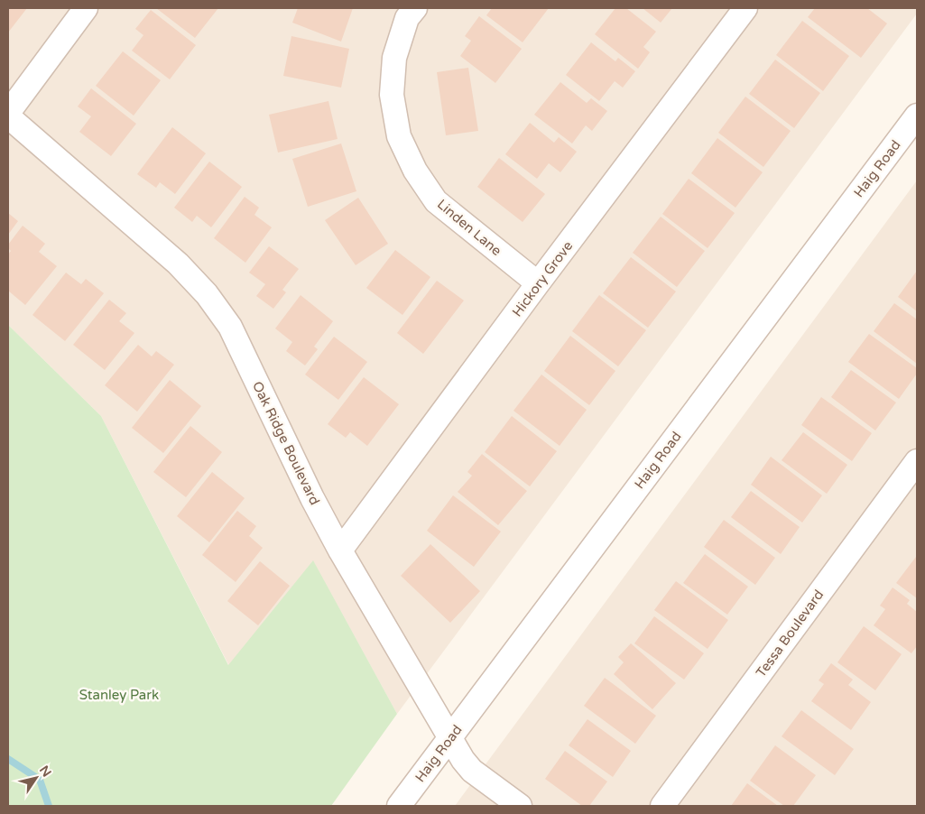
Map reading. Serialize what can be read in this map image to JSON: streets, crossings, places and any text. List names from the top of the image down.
{
  "streets": {
    "street": [
      "Haig Road",
      "Linden Lane",
      "Hickory Grove",
      "Oak Ridge Boulevard",
      "Tessa Boulevard"
    ]
  },
  "crossings": [
    ["Haig Road", "Oak Ridge Boulevard"],
    ["Linden Lane", "Hickory Grove"],
    ["Hickory Grove", "Oak Ridge Boulevard"]
  ],
  "parks": ["Stanley Park"],
  "north": "top right"
}
